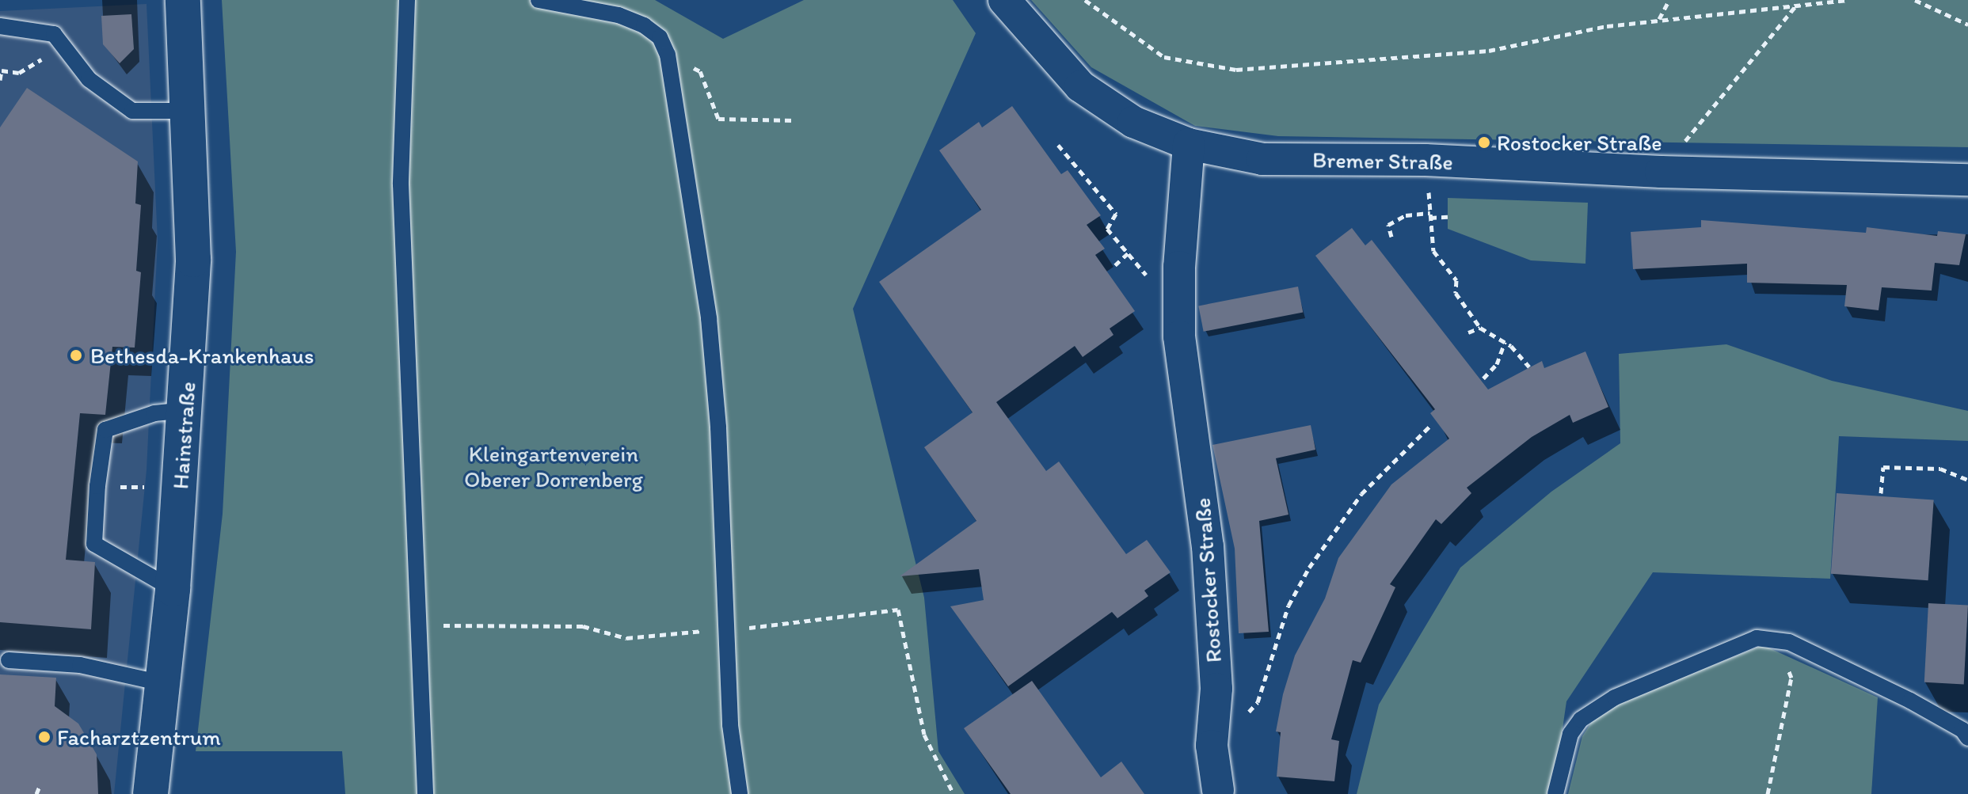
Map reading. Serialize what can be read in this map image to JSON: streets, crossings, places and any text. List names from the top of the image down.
{
  "streets": {
    "street": ["Bremer Straße", "Hainstraße", "Rostocker Straße"]
  },
  "crossings": [
    ["Bremer Straße", "Rostocker Straße"]
  ],
  "parks": ["Kleingartenverein Oberer Dorrenberg"],
  "places": ["Rostocker Straße", "Bethesda-Krankenhaus", "Facharztzentrum"]
}
